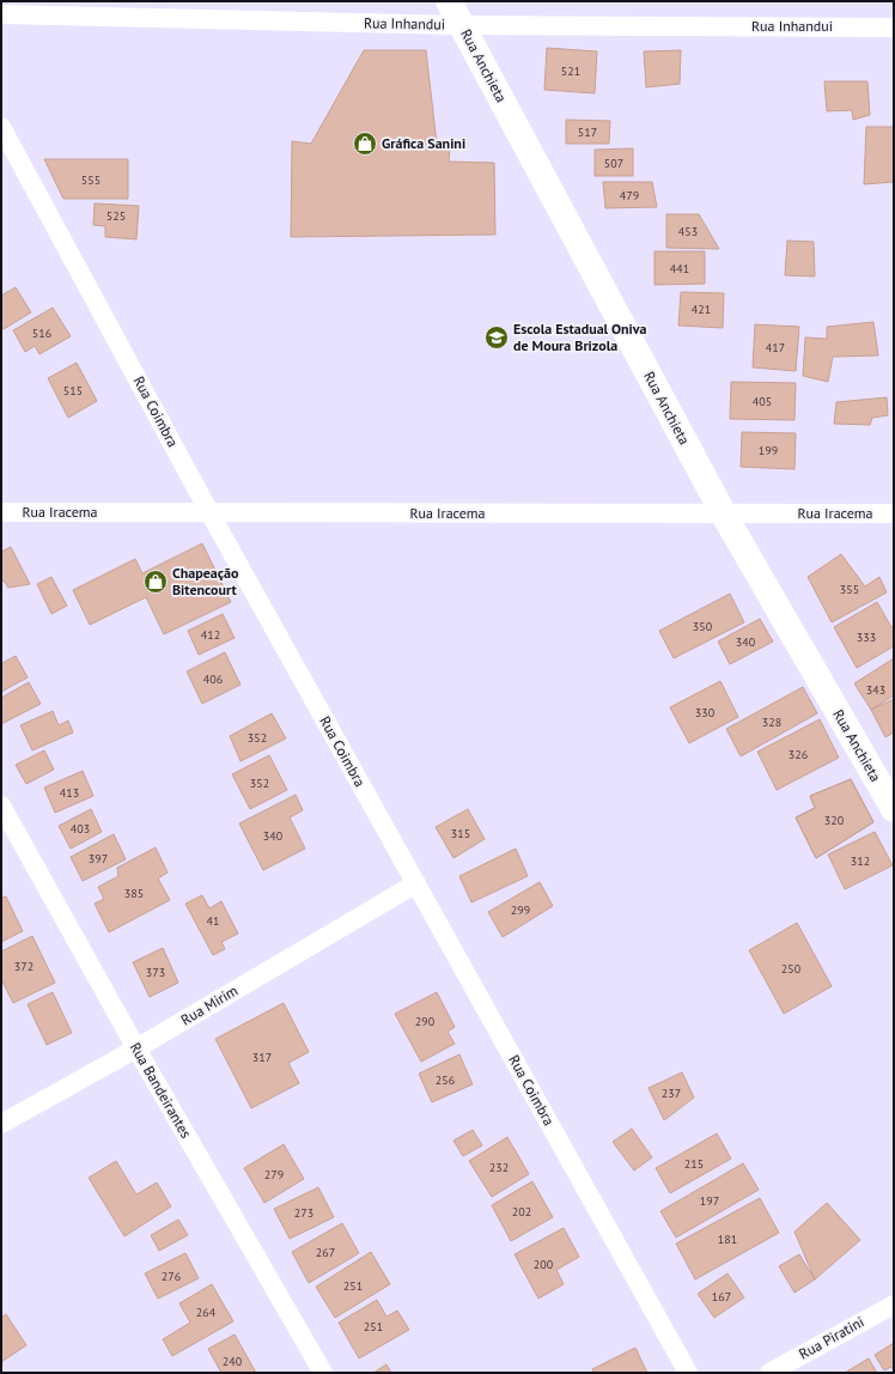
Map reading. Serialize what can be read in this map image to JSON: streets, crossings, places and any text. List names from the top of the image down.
{
  "streets": {
    "main road": ["Rua Anchieta"],
    "street": [
      "Rua Inhandui",
      "Rua Coimbra",
      "Rua Iracema",
      "Rua Mirim",
      "Rua Bandeirantes",
      "Rua Piratini"
    ]
  },
  "crossings": [
    ["Rua Inhandui", "Rua Anchieta"],
    ["Rua Anchieta", "Rua Iracema"],
    ["Rua Coimbra", "Rua Iracema"],
    ["Rua Coimbra", "Rua Mirim"],
    ["Rua Mirim", "Rua Bandeirantes"]
  ],
  "places": {
    "shop": ["Gráfica Sanini", "Chapeação Bitencourt"],
    "school or university": ["Escola Estadual Oniva de Moura Brizola"]
  },
  "house_numbers": [
    "521",
    "517",
    "507",
    "555",
    "479",
    "525",
    "453",
    "441",
    "421",
    "516",
    "417",
    "515",
    "405",
    "199",
    "355",
    "350",
    "412",
    "333",
    "340",
    "406",
    "343",
    "330",
    "328",
    "352",
    "326",
    "352",
    "413",
    "320",
    "403",
    "315",
    "340",
    "397",
    "312",
    "385",
    "299",
    "41",
    "372",
    "250",
    "373",
    "290",
    "317",
    "256",
    "237",
    "215",
    "232",
    "279",
    "197",
    "202",
    "273",
    "181",
    "267",
    "200",
    "276",
    "251",
    "167",
    "264",
    "251",
    "240"
  ]
}
